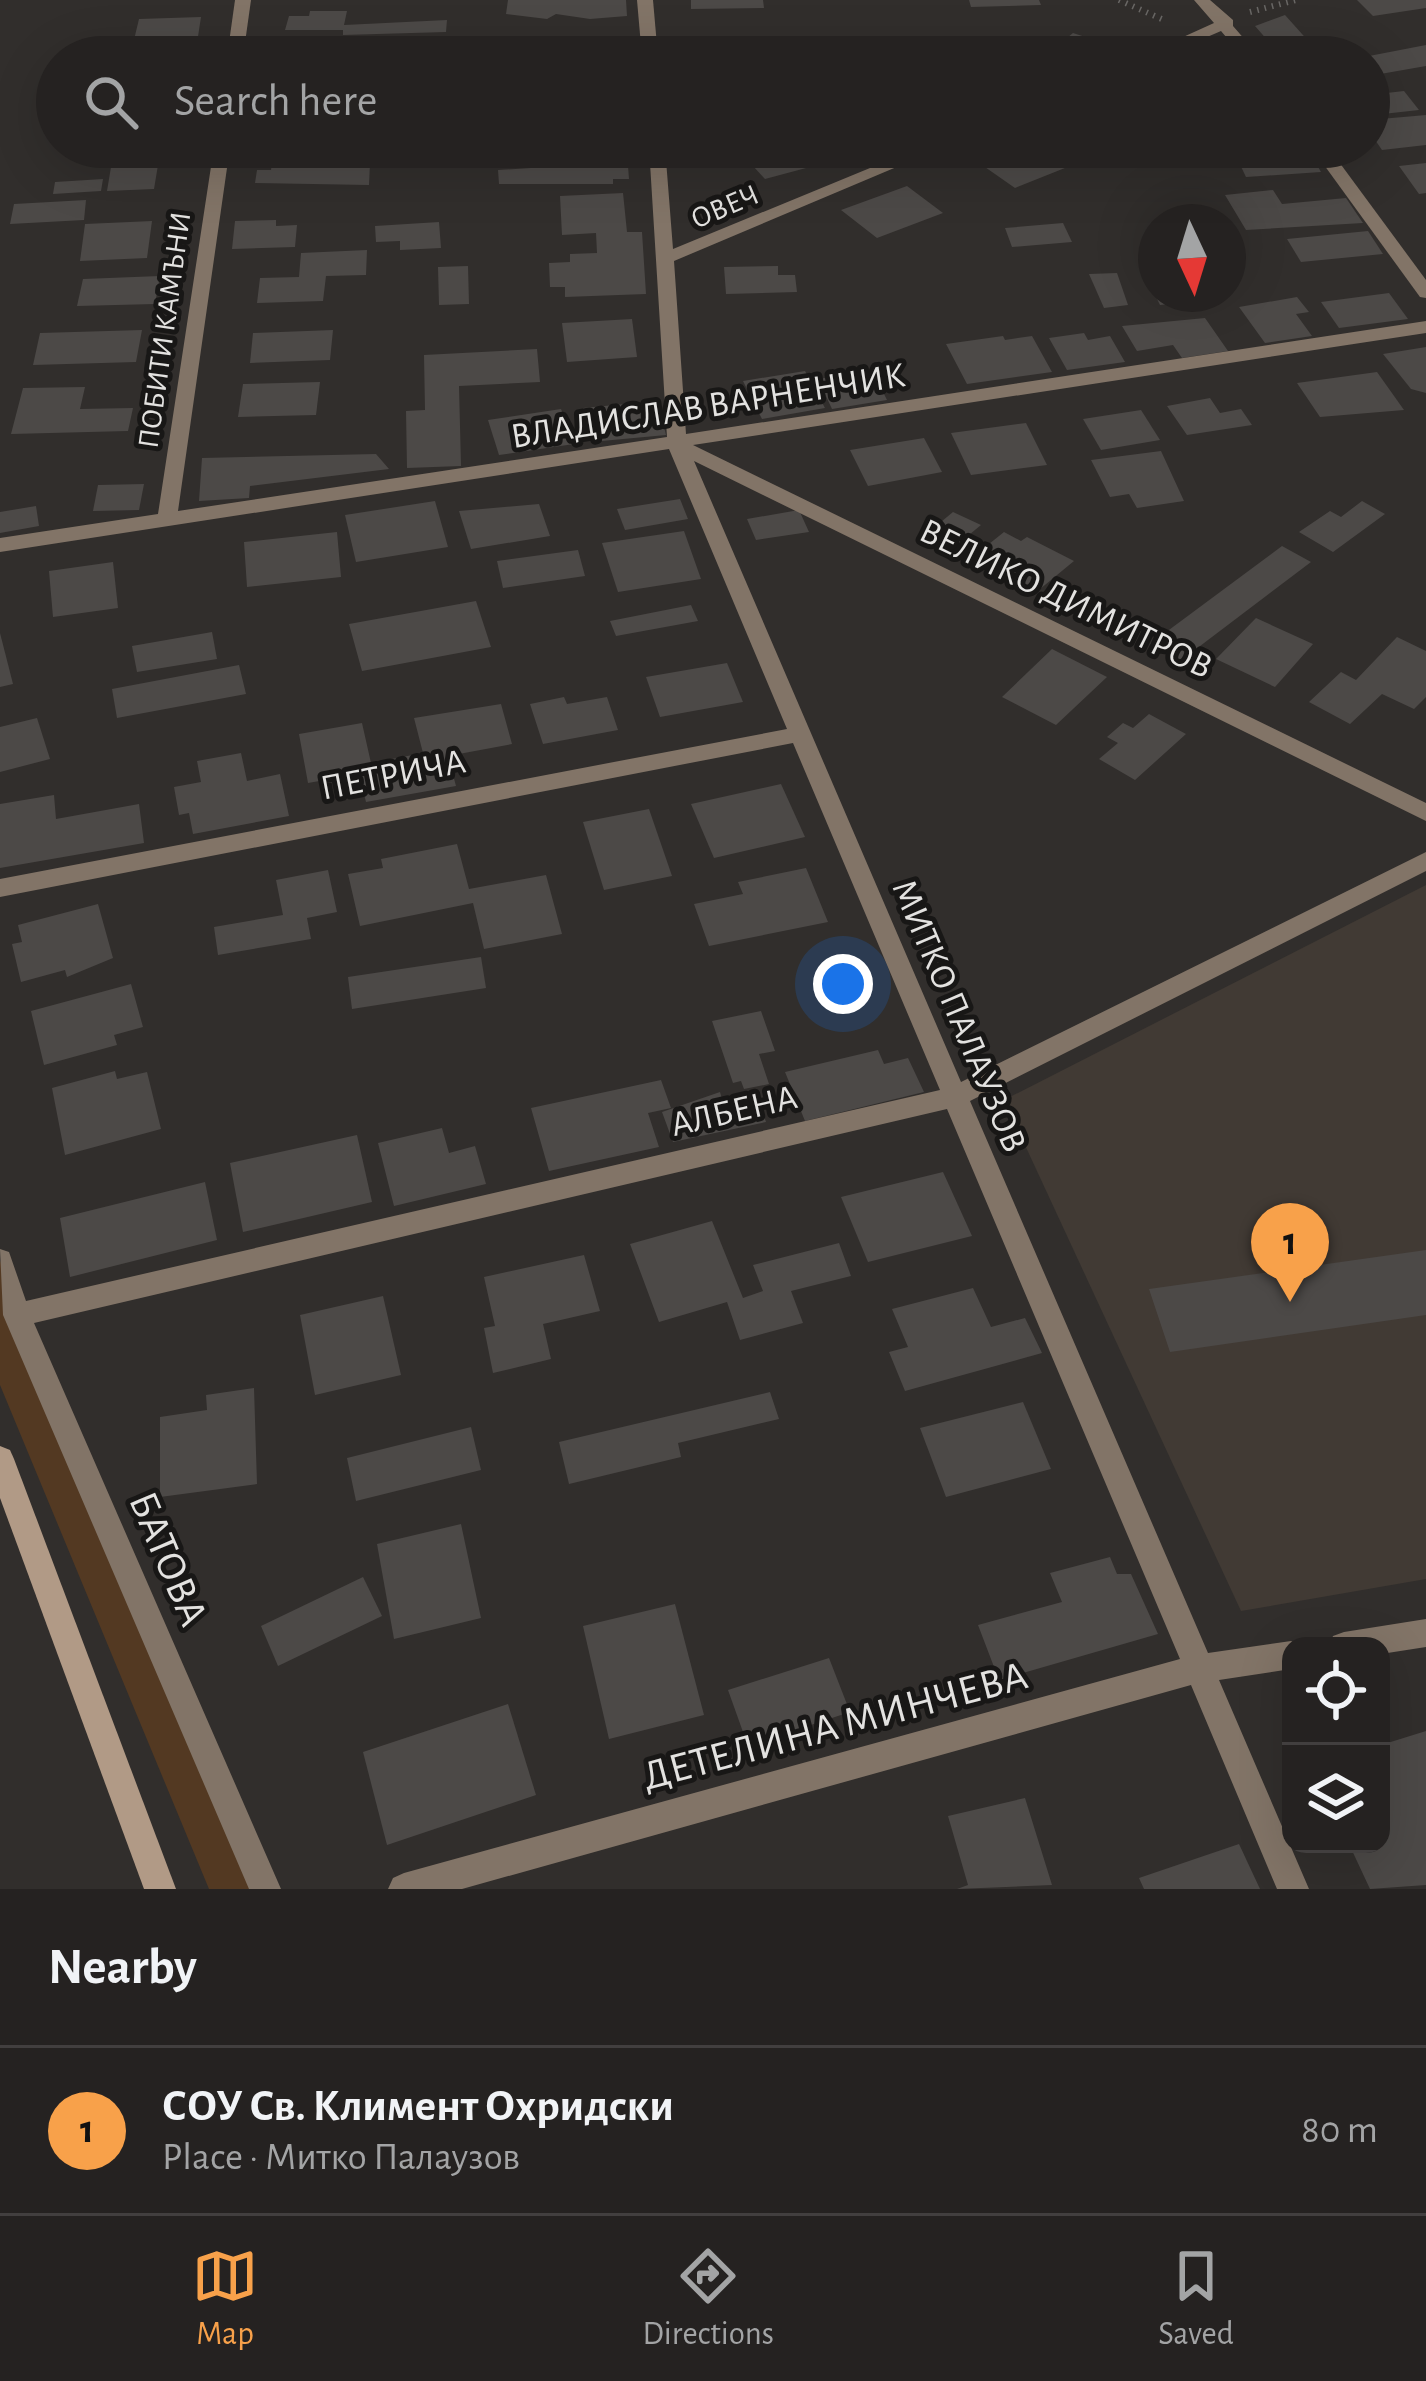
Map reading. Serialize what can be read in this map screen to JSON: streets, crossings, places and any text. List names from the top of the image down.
{
  "streets": {
    "street": [
      "ОВЕЧ",
      "ПОБИТИ КАМЪНИ",
      "ВЛАДИСЛАВ ВАРНЕНЧИК",
      "ВЕЛИКО ДИМИТРОВ",
      "ПЕТРИЧА",
      "МИТКО ПАЛАУЗОВ",
      "АЛБЕНА",
      "БАТОВА",
      "ДЕТЕЛИНА МИНЧЕВА"
    ]
  },
  "crossings": [
    ["ОВЕЧ", "МИТКО ПАЛАУЗОВ"],
    ["ПОБИТИ КАМЪНИ", "ВЛАДИСЛАВ ВАРНЕНЧИК"],
    ["ВЛАДИСЛАВ ВАРНЕНЧИК", "ВЕЛИКО ДИМИТРОВ"],
    ["ВЛАДИСЛАВ ВАРНЕНЧИК", "МИТКО ПАЛАУЗОВ"],
    ["ВЕЛИКО ДИМИТРОВ", "МИТКО ПАЛАУЗОВ"],
    ["ПЕТРИЧА", "МИТКО ПАЛАУЗОВ"],
    ["МИТКО ПАЛАУЗОВ", "АЛБЕНА"],
    ["МИТКО ПАЛАУЗОВ", "ДЕТЕЛИНА МИНЧЕВА"],
    ["АЛБЕНА", "БАТОВА"]
  ],
  "north": "bottom",
  "page": {
    "search": "Search here",
    "pins": "1",
    "heading": "Nearby",
    "list": [
      {
        "mark": "1",
        "name": "СОУ Св. Климент Охридски",
        "note": "Place · Митко Палаузов",
        "value": "80 m"
      }
    ],
    "nav": ["Map", "Directions", "Saved"]
  }
}
